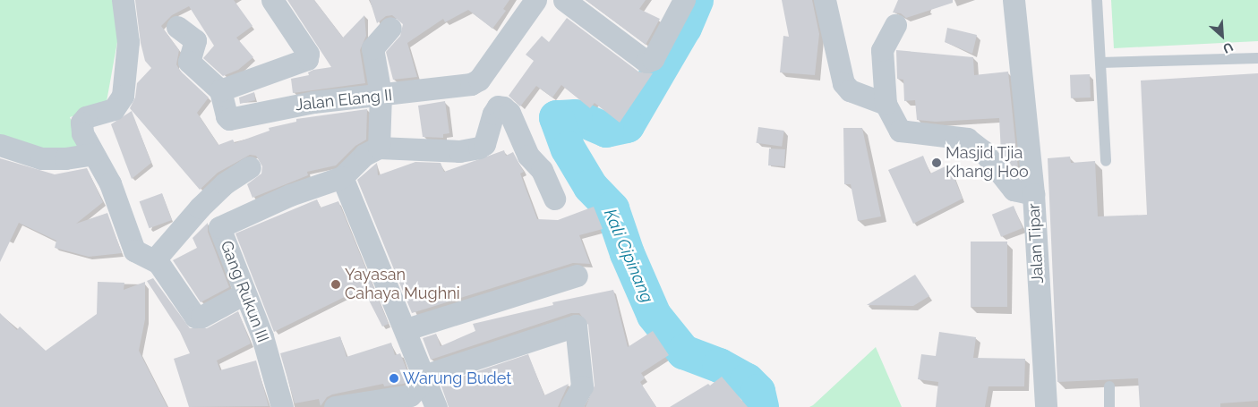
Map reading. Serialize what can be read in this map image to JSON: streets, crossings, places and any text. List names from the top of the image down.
{
  "streets": {
    "street": ["Jalan Elang II", "Jalan Tipar", "Gang Rukun III"]
  },
  "water": ["Kali Cipinang"],
  "places": ["Masjid Tjia Khang Hoo", "Yayasan Cahaya Mughni", "Warung Budet"],
  "north": "bottom right"
}
